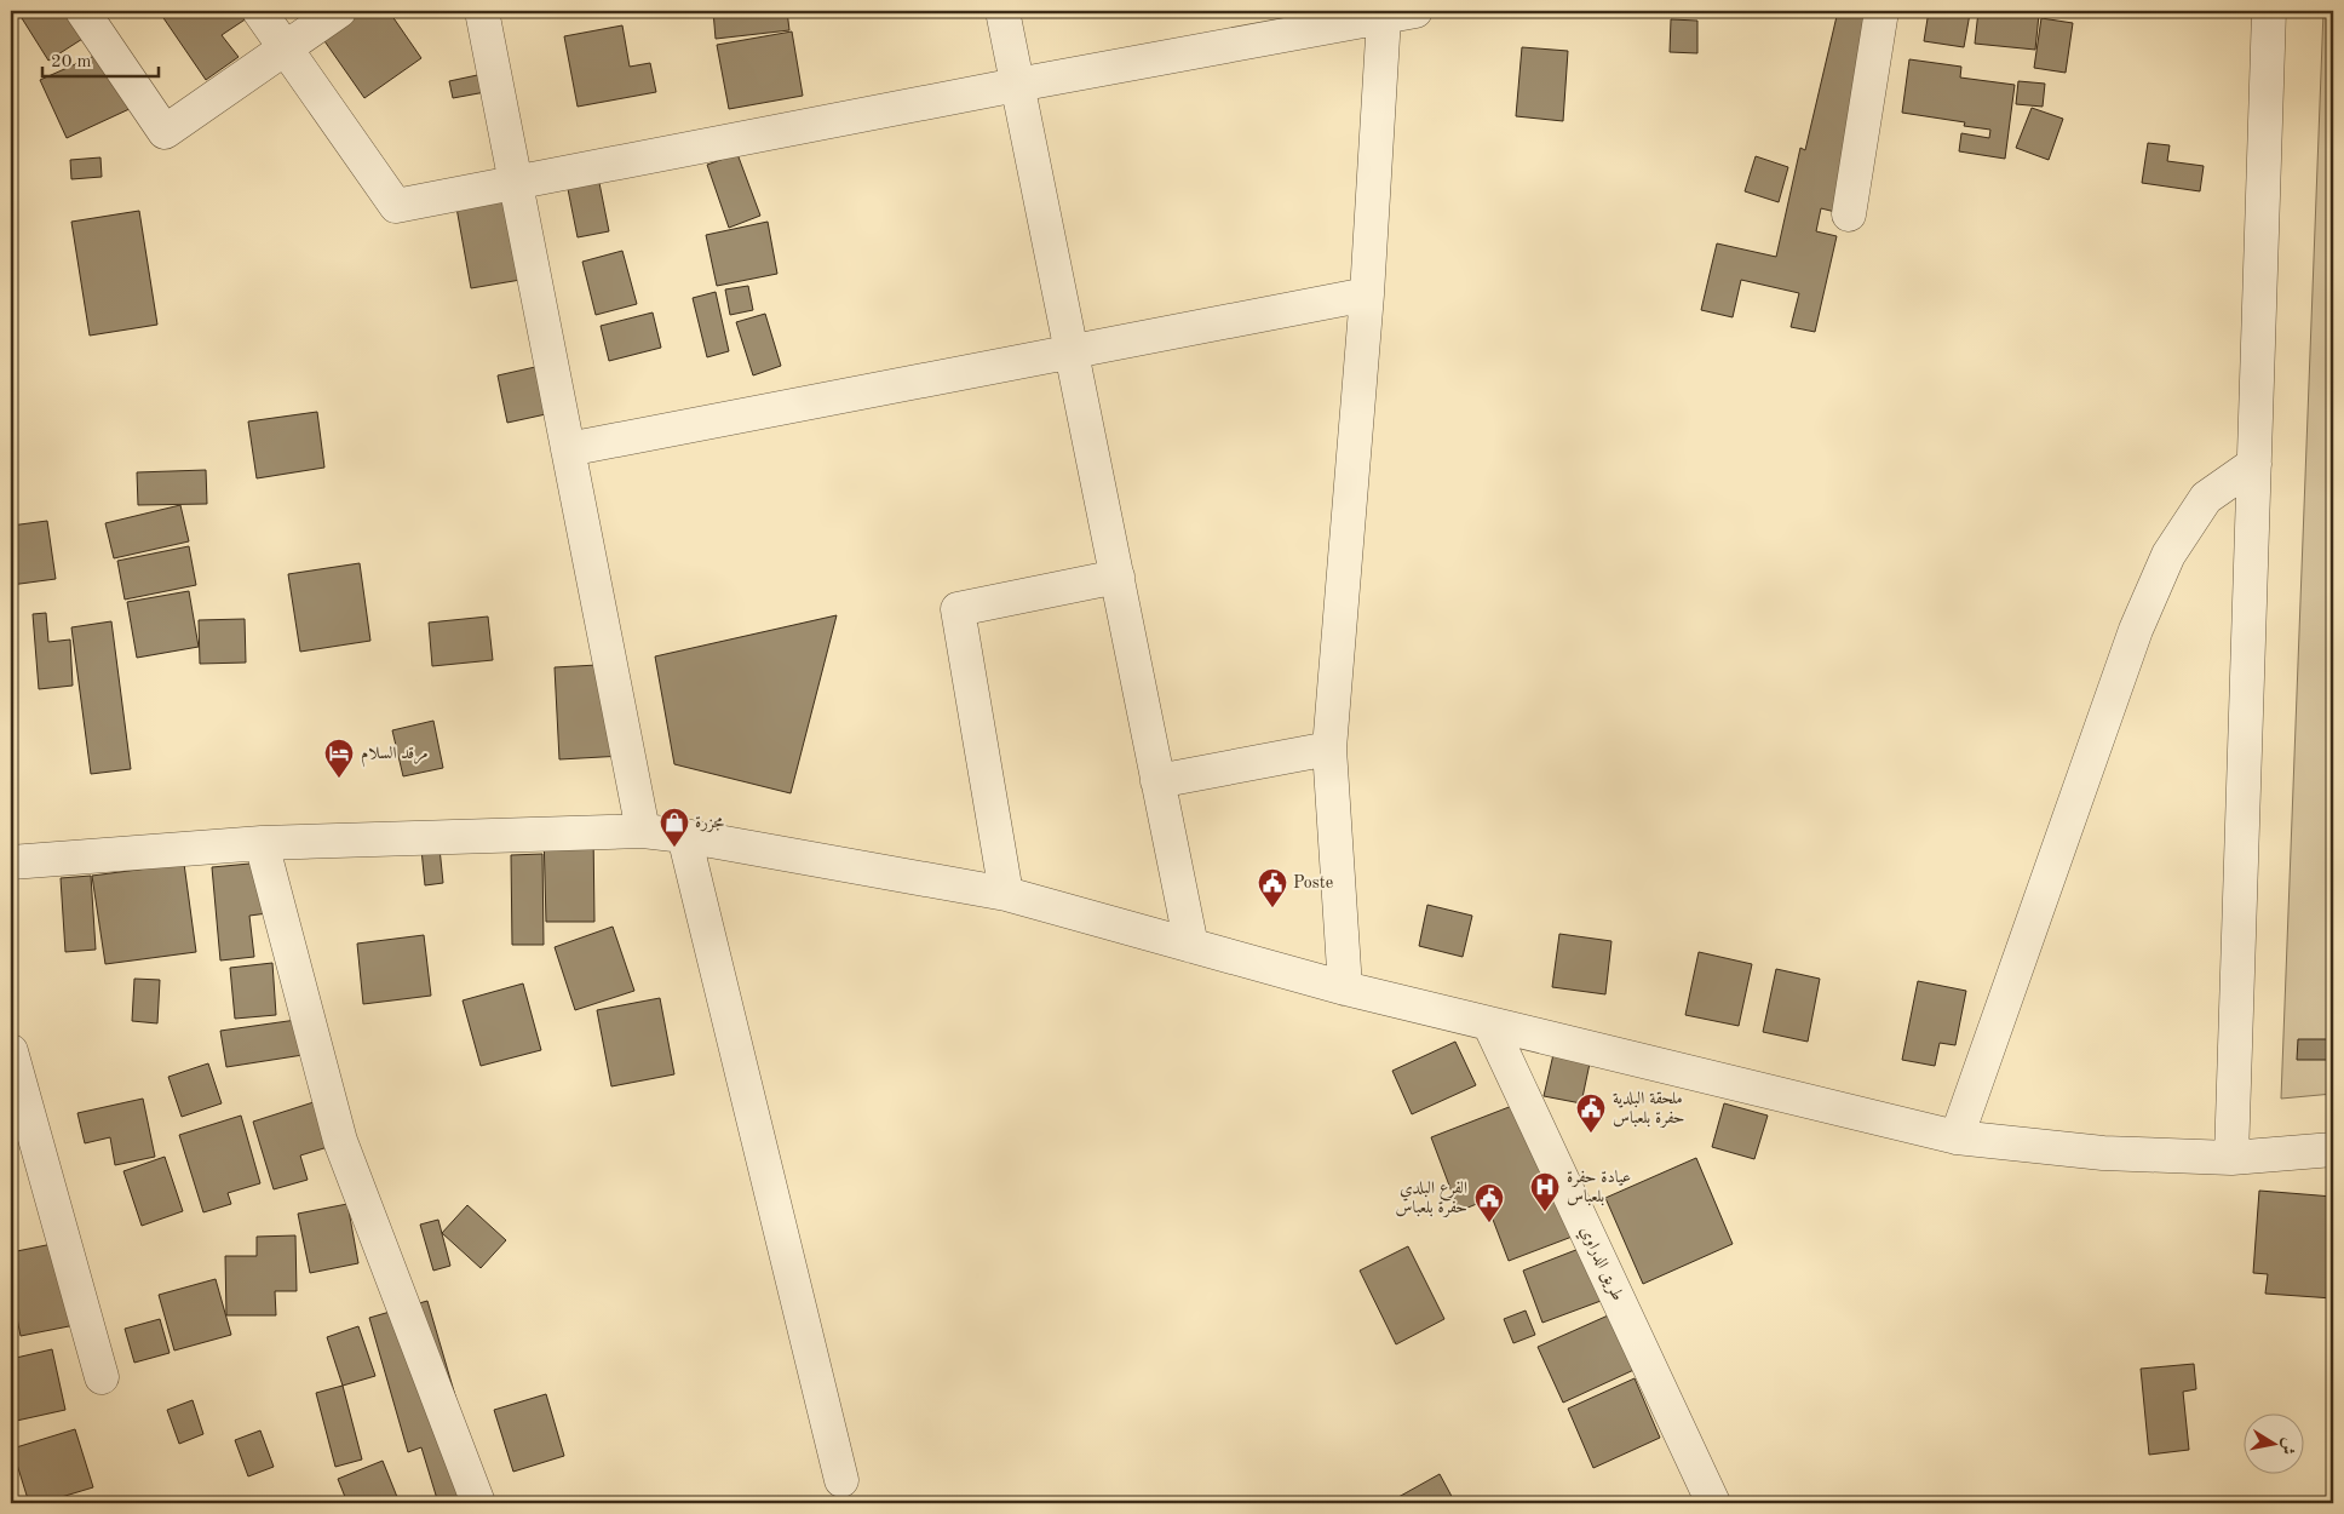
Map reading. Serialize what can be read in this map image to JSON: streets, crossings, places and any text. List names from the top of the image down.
{
  "streets": {
    "street": ["طريق الدراوي"]
  },
  "places": {
    "hotel": ["مرقد السلام"],
    "shop": ["مجزرة"],
    "public building": ["Poste", "ملحقة البلدية حفرة بلعباس", "الفرع البلدي حفرة بلعباس"],
    "hospital": ["عيادة حفرة بلعباس"]
  },
  "scale_bar": "20 m",
  "north": "right"
}
